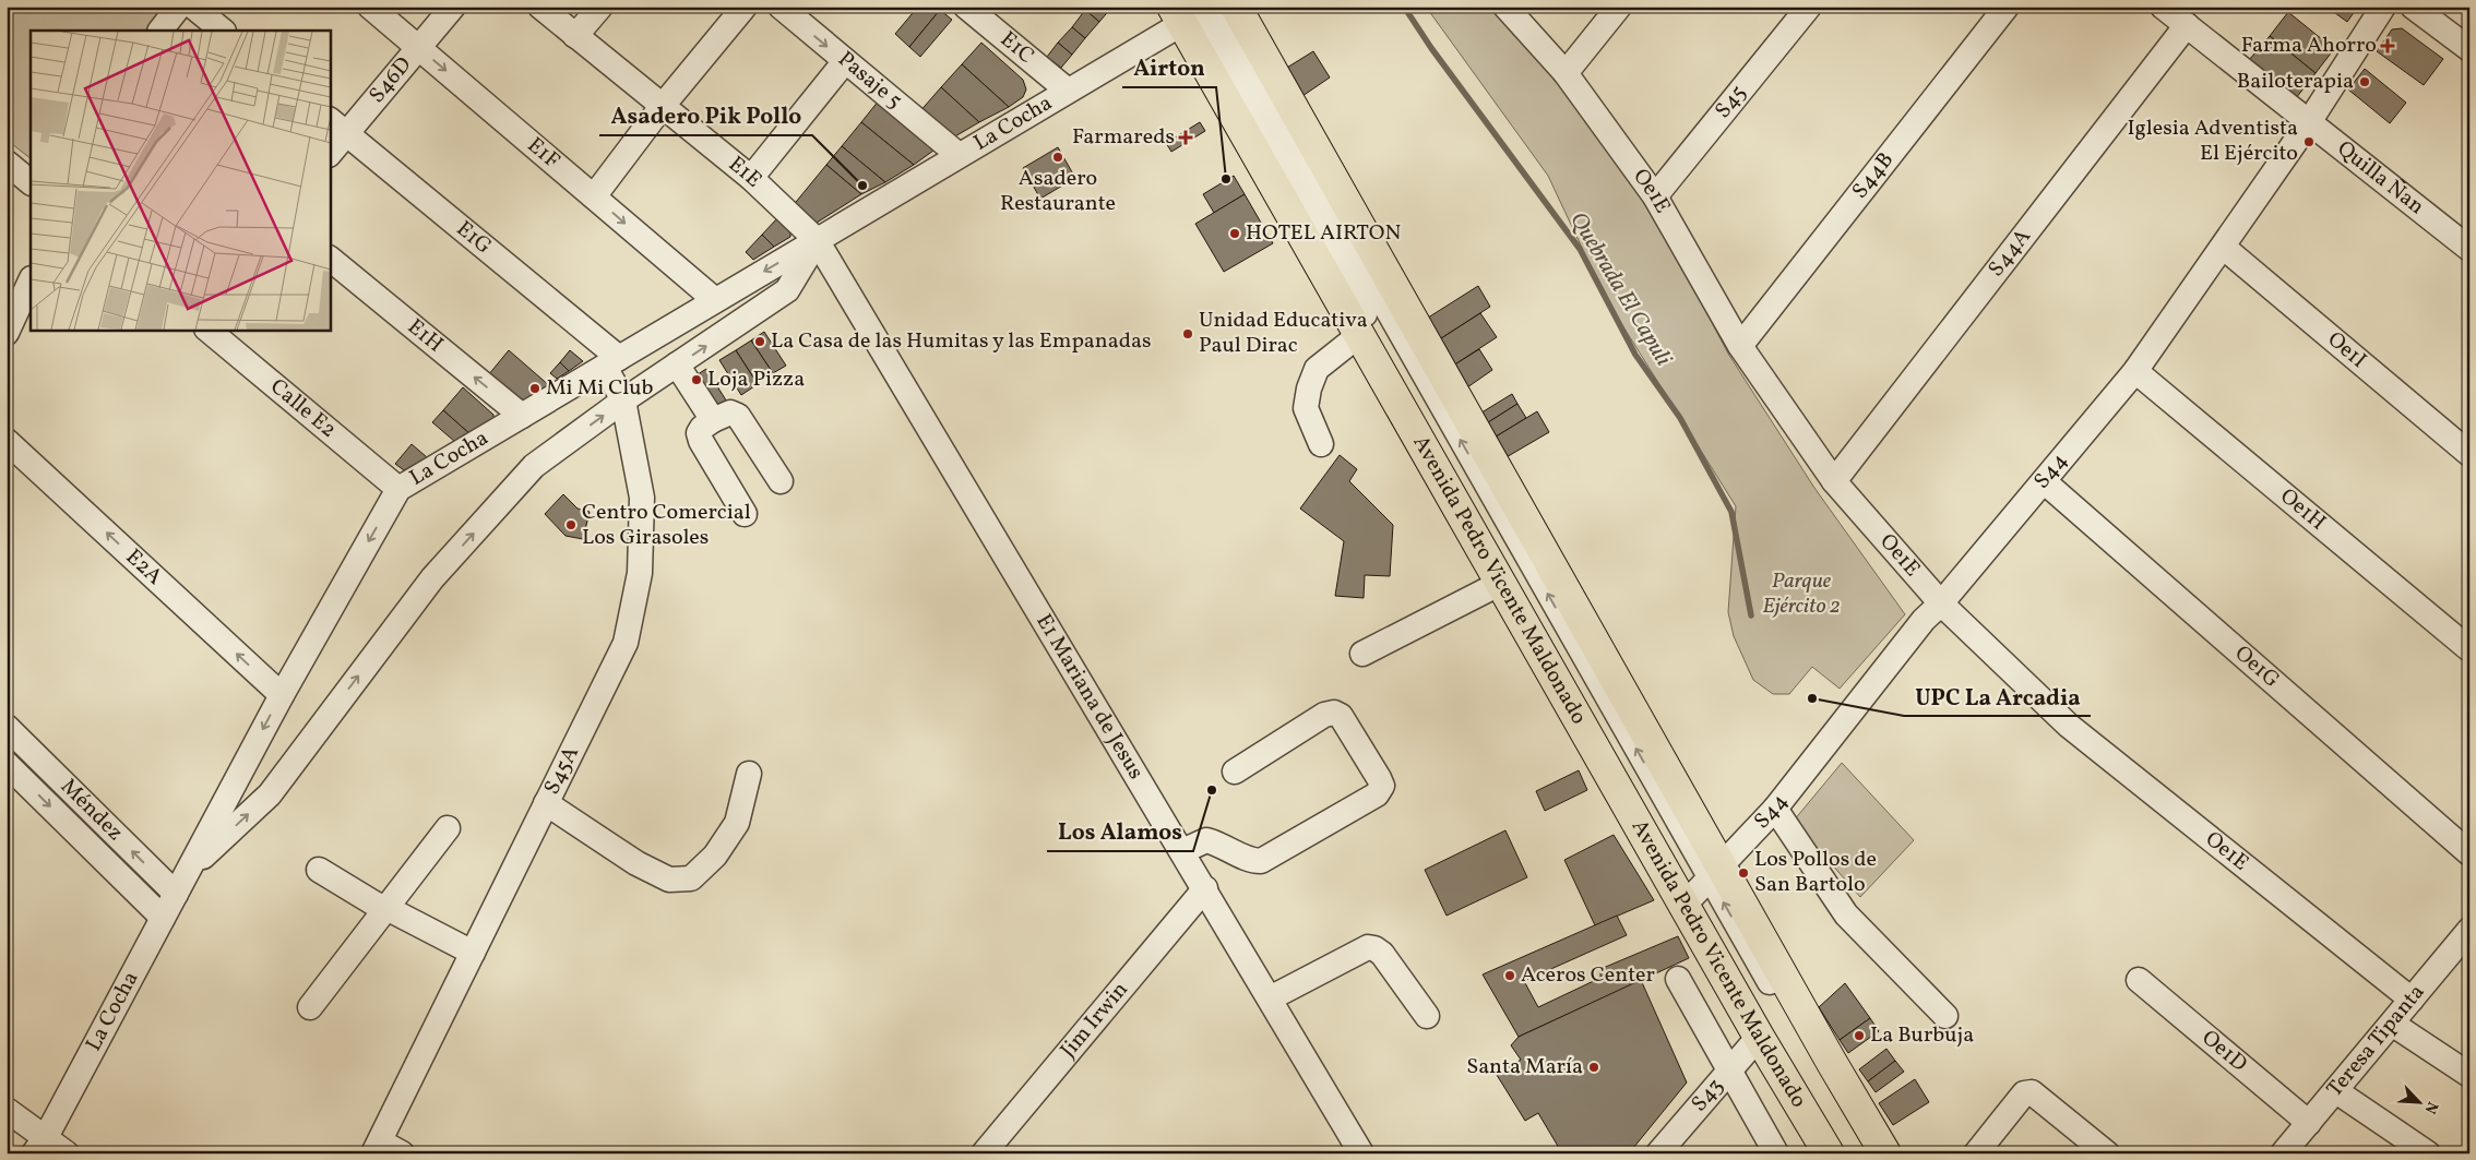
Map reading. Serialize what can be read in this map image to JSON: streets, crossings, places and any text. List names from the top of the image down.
{
  "streets": {
    "main road": ["Avenida Pedro Vicente Maldonado"],
    "street": [
      "E1C",
      "S46D",
      "Pasaje 5",
      "S45",
      "La Cocha",
      "E1F",
      "E1E",
      "S44B",
      "Quilla Ñan",
      "Oe1E",
      "E1G",
      "S44A",
      "E1H",
      "Oe1I",
      "Calle E2",
      "S44",
      "Oe1H",
      "E2A",
      "Oe1G",
      "E1 Mariana de Jesus",
      "S45A",
      "Méndez",
      "Jim Irwin",
      "Teresa Tipanta",
      "Oe1D",
      "S43"
    ]
  },
  "crossings": [
    ["E1C", "La Cocha"],
    ["S46D", "E1F"],
    ["S46D", "E1G"],
    ["Pasaje 5", "La Cocha"],
    ["S45", "Oe1E"],
    ["La Cocha", "E1F"],
    ["La Cocha", "E1E"],
    ["La Cocha", "E1G"],
    ["La Cocha", "E1H"],
    ["La Cocha", "Calle E2"],
    ["La Cocha", "E2A"],
    ["La Cocha", "Avenida Pedro Vicente Maldonado"],
    ["La Cocha", "E1 Mariana de Jesus"],
    ["La Cocha", "S45A"],
    ["La Cocha", "Méndez"],
    ["E1E", "E1 Mariana de Jesus"],
    ["S44B", "Oe1E"],
    ["Quilla Ñan", "S44A"],
    ["Quilla Ñan", "S44"],
    ["Oe1E", "S44A"],
    ["Oe1E", "S44"],
    ["Oe1E", "Teresa Tipanta"],
    ["E1G", "S45A"],
    ["Oe1I", "S44"],
    ["S44", "Oe1H"],
    ["S44", "Avenida Pedro Vicente Maldonado"],
    ["S44", "Oe1G"],
    ["Avenida Pedro Vicente Maldonado", "S43"],
    ["E1 Mariana de Jesus", "Jim Irwin"],
    ["Teresa Tipanta", "Oe1D"]
  ],
  "one_way": [
    "Pasaje 5",
    "E1F",
    "E1H",
    "E2A"
  ],
  "water": ["Quebrada El Capuli"],
  "parks": ["Parque Ejército 2"],
  "places": {
    "health": ["Farma Ahorro", "Farmareds"],
    "other": [
      "Bailoterapia",
      "Iglesia Adventista El Ejército",
      "Asadero Restaurante",
      "Airton",
      "Asadero Pik Pollo",
      "HOTEL AIRTON",
      "Unidad Educativa Paul Dirac",
      "La Casa de las Humitas y las Empanadas",
      "Loja Pizza",
      "Mi Mi Club",
      "Centro Comercial Los Girasoles",
      "UPC La Arcadia",
      "Los Alamos",
      "Los Pollos de San Bartolo",
      "Aceros Center",
      "La Burbuja",
      "Santa María"
    ]
  },
  "north": "bottom right"
}
